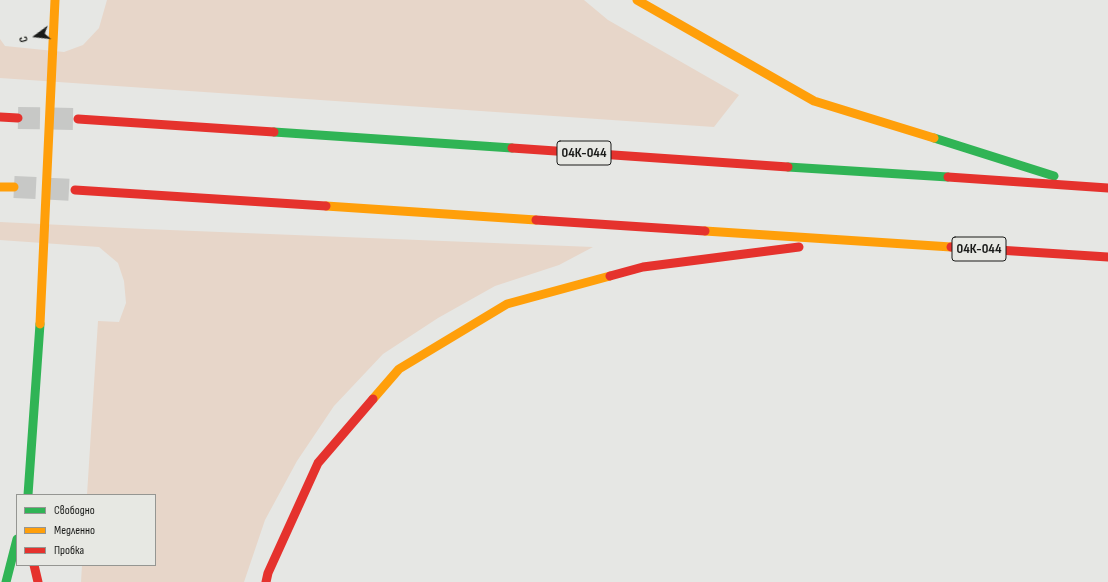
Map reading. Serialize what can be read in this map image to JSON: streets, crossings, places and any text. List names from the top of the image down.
{
  "streets": {
    "main road": ["04К-044"]
  },
  "legend": ["Свободно", "Медленно", "Пробка"],
  "north": "left"
}
